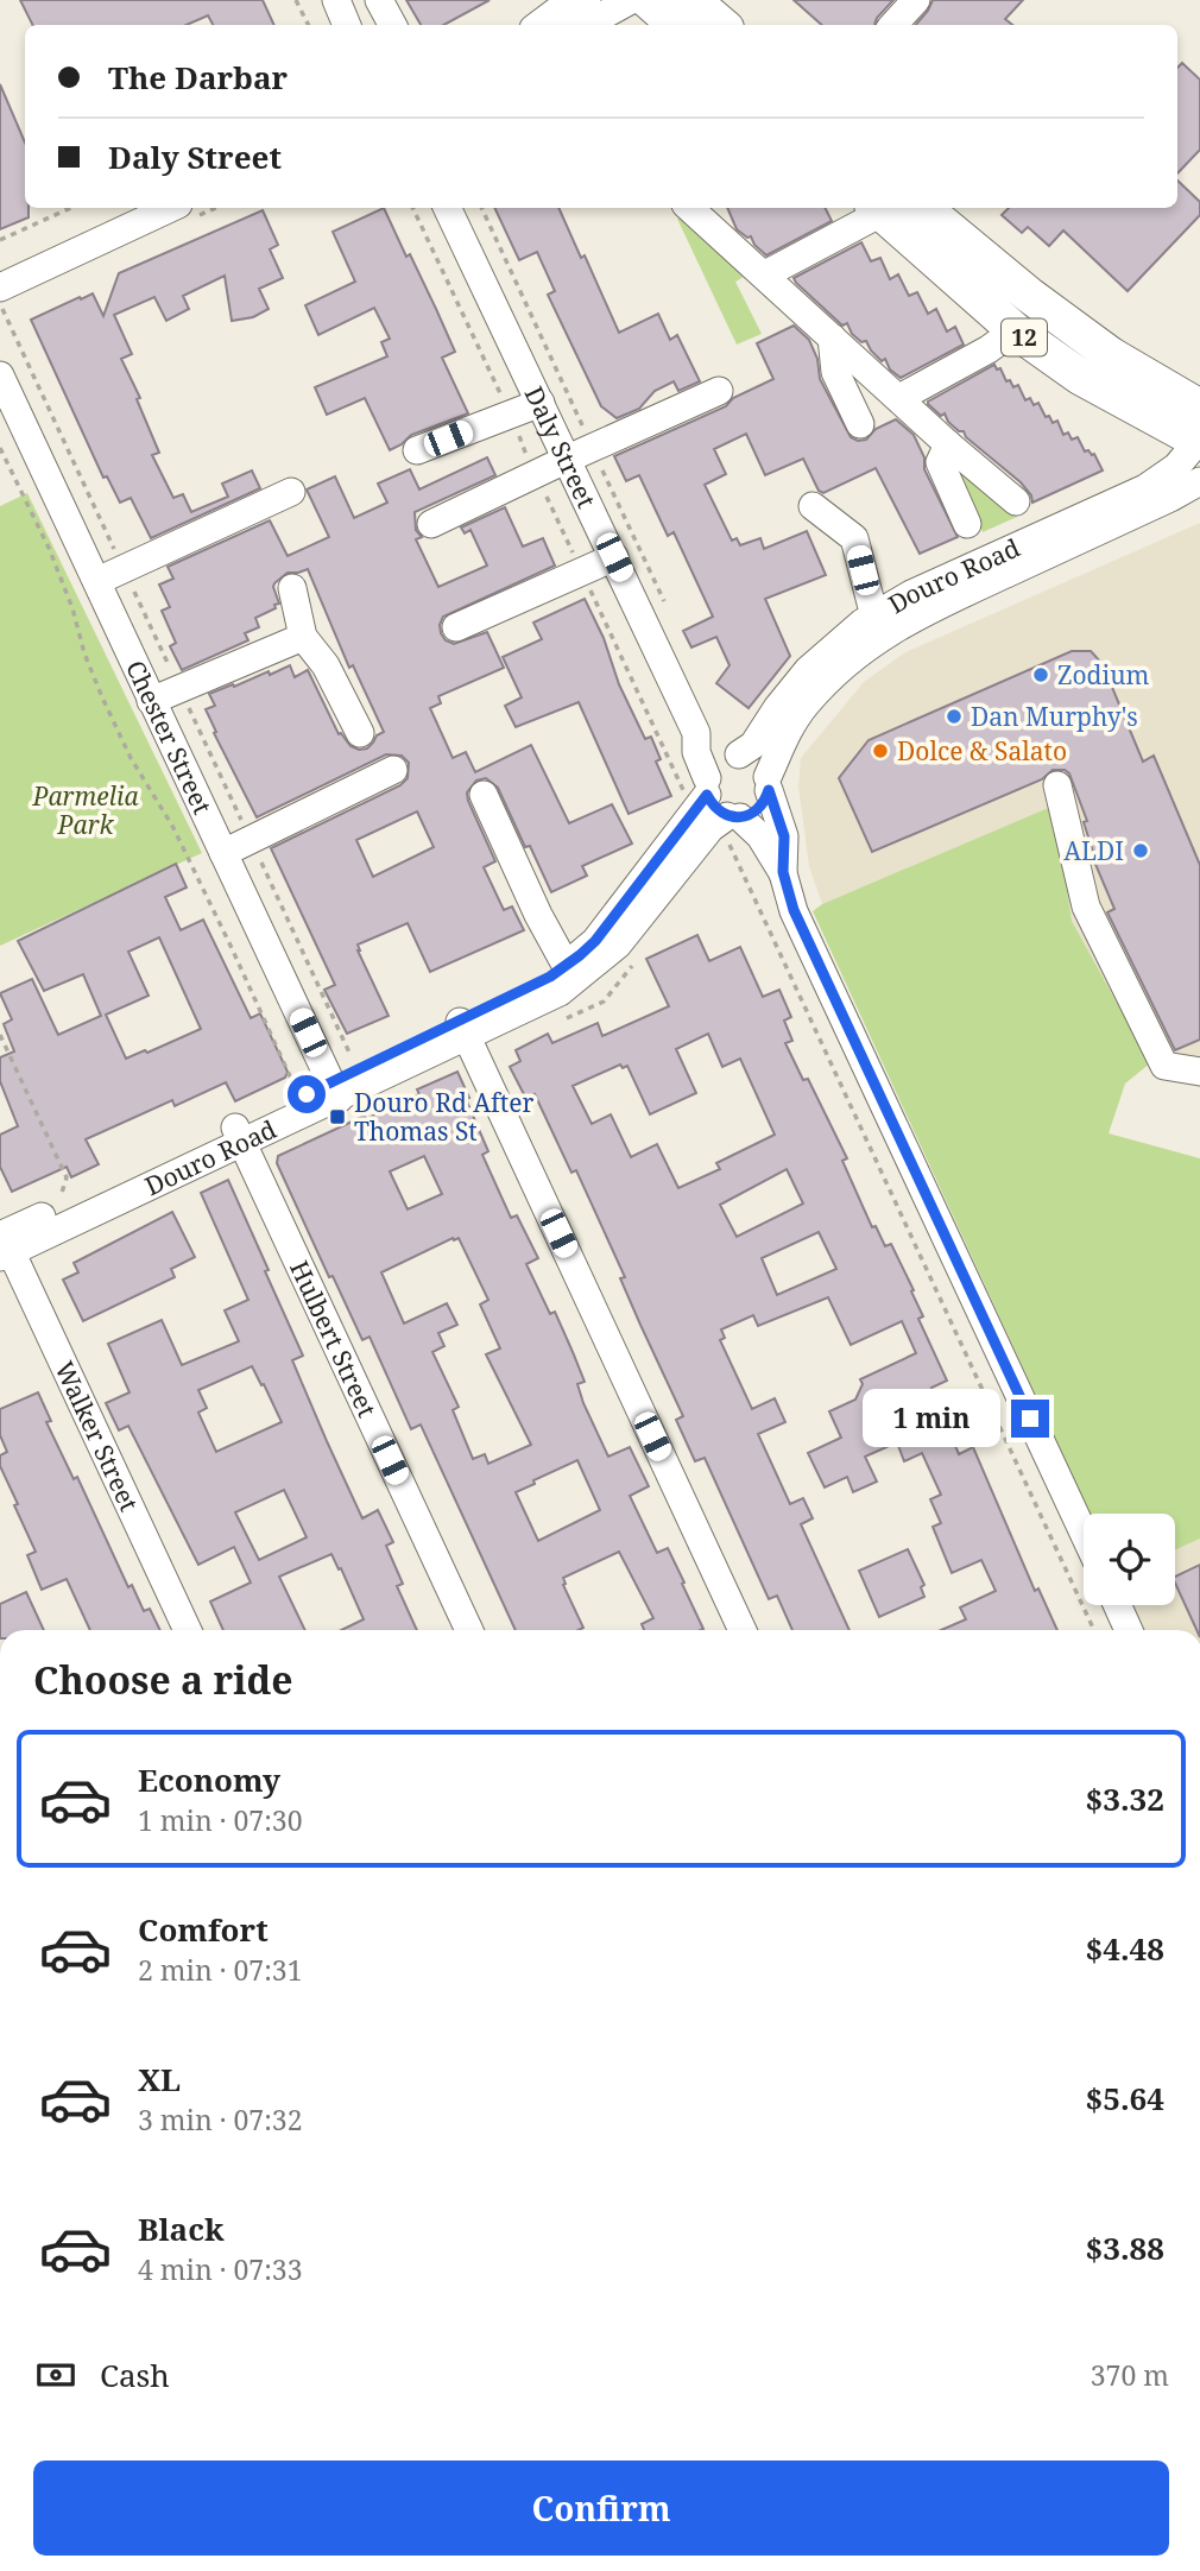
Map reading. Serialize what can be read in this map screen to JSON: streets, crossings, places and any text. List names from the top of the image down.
{
  "streets": {
    "main road": ["12"],
    "street": [
      "Daly Street",
      "Douro Road",
      "Chester Street",
      "Hulbert Street",
      "Walker Street"
    ]
  },
  "crossings": [
    ["12", "Douro Road"],
    ["Daly Street", "Douro Road"],
    ["Douro Road", "Chester Street"],
    ["Douro Road", "Hulbert Street"],
    ["Douro Road", "Walker Street"]
  ],
  "parks": ["Parmelia Park"],
  "places": {
    "other": [
      "Zodium",
      "Dan Murphy's",
      "Dolce & Salato",
      "ALDI"
    ],
    "transit": ["Douro Rd After Thomas St"]
  },
  "page": {
    "banner": ["The Darbar", "Daly Street"],
    "bubble": "1 min",
    "heading": "Choose a ride",
    "list": [
      {
        "name": "Economy",
        "note": "1 min · 07:30",
        "value": "$3.32"
      },
      {
        "name": "Comfort",
        "note": "2 min · 07:31",
        "value": "$4.48"
      },
      {
        "name": "XL",
        "note": "3 min · 07:32",
        "value": "$5.64"
      },
      {
        "name": "Black",
        "note": "4 min · 07:33",
        "value": "$3.88"
      }
    ],
    "pay": ["Cash", "370 m"],
    "buttons": "Confirm"
  }
}
